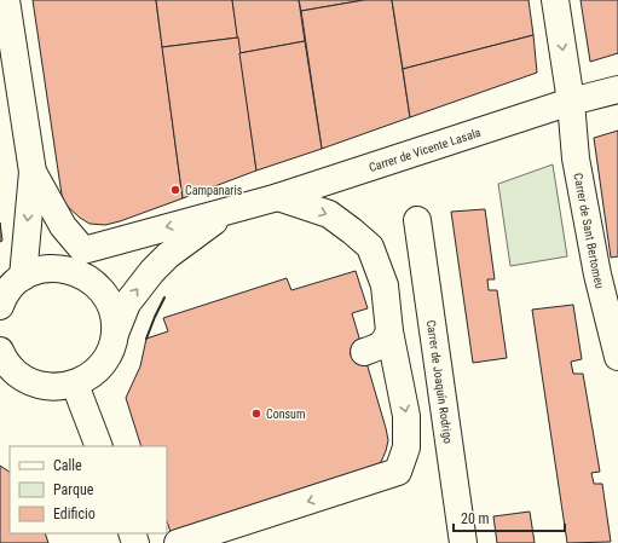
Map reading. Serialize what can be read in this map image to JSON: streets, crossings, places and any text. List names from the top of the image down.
{
  "streets": {
    "street": ["Carrer de Vicente Lasala", "Carrer de Sant Bertomeu", "Carrer de Joaquín Rodrigo"]
  },
  "crossings": [
    ["Carrer de Vicente Lasala", "Carrer de Sant Bertomeu"]
  ],
  "places": ["Campanaris", "Consum"],
  "legend": ["Calle", "Parque", "Edificio"],
  "scale_bar": "20 m"
}
